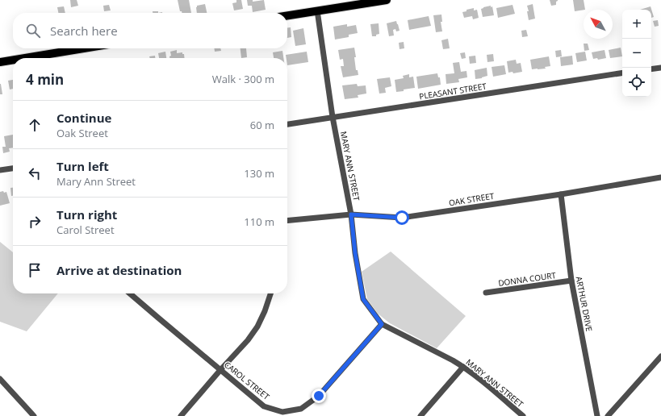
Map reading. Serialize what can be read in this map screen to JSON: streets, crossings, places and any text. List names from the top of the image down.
{
  "streets": {
    "street": [
      "PLEASANT STREET",
      "MARY ANN STREET",
      "OAK STREET",
      "DONNA COURT",
      "ARTHUR DRIVE",
      "CAROL STREET"
    ]
  },
  "crossings": [
    ["PLEASANT STREET", "MARY ANN STREET"],
    ["MARY ANN STREET", "OAK STREET"],
    ["MARY ANN STREET", "CAROL STREET"],
    ["OAK STREET", "ARTHUR DRIVE"],
    ["DONNA COURT", "ARTHUR DRIVE"]
  ],
  "north": "top left",
  "page": {
    "map_buttons": ["+", "−"],
    "search": "Search here",
    "heading": ["4 min", "Walk · 300 m"],
    "list": [
      ["Continue", "Oak Street", "60 m"],
      ["Turn left", "Mary Ann Street", "130 m"],
      ["Turn right", "Carol Street", "110 m"],
      "Arrive at destination"
    ]
  }
}
